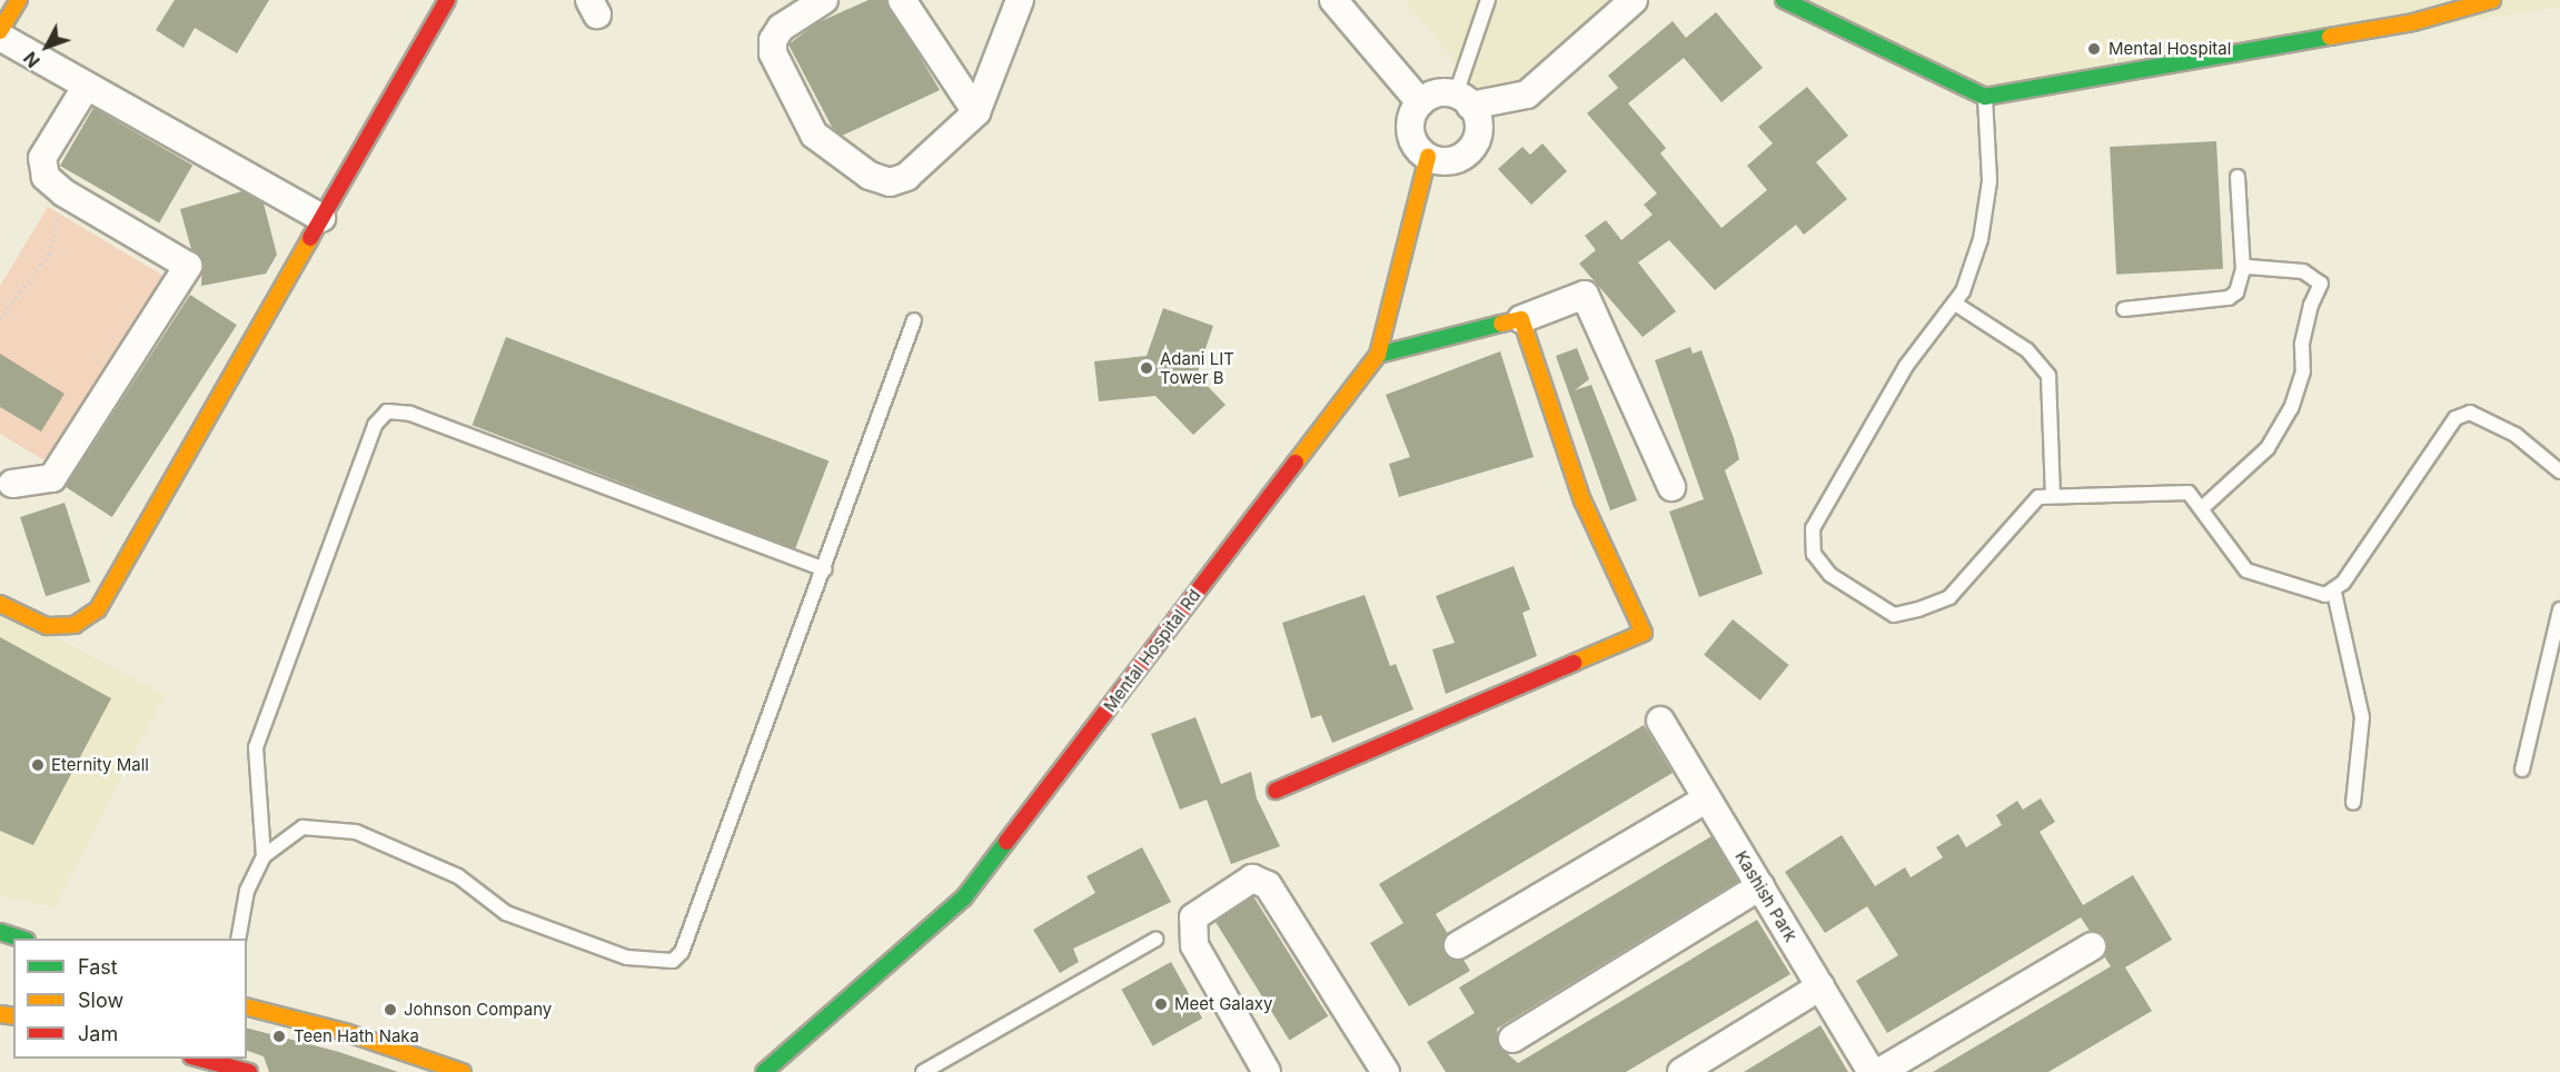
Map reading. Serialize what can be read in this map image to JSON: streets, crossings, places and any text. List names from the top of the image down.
{
  "streets": {
    "street": ["Mental Hospital Rd", "Kashish Park"]
  },
  "places": [
    "Mental Hospital",
    "Adani LIT Tower B",
    "Eternity Mall",
    "Meet Galaxy",
    "Johnson Company",
    "Teen Hath Naka"
  ],
  "legend": ["Fast", "Slow", "Jam"],
  "north": "bottom left"
}
